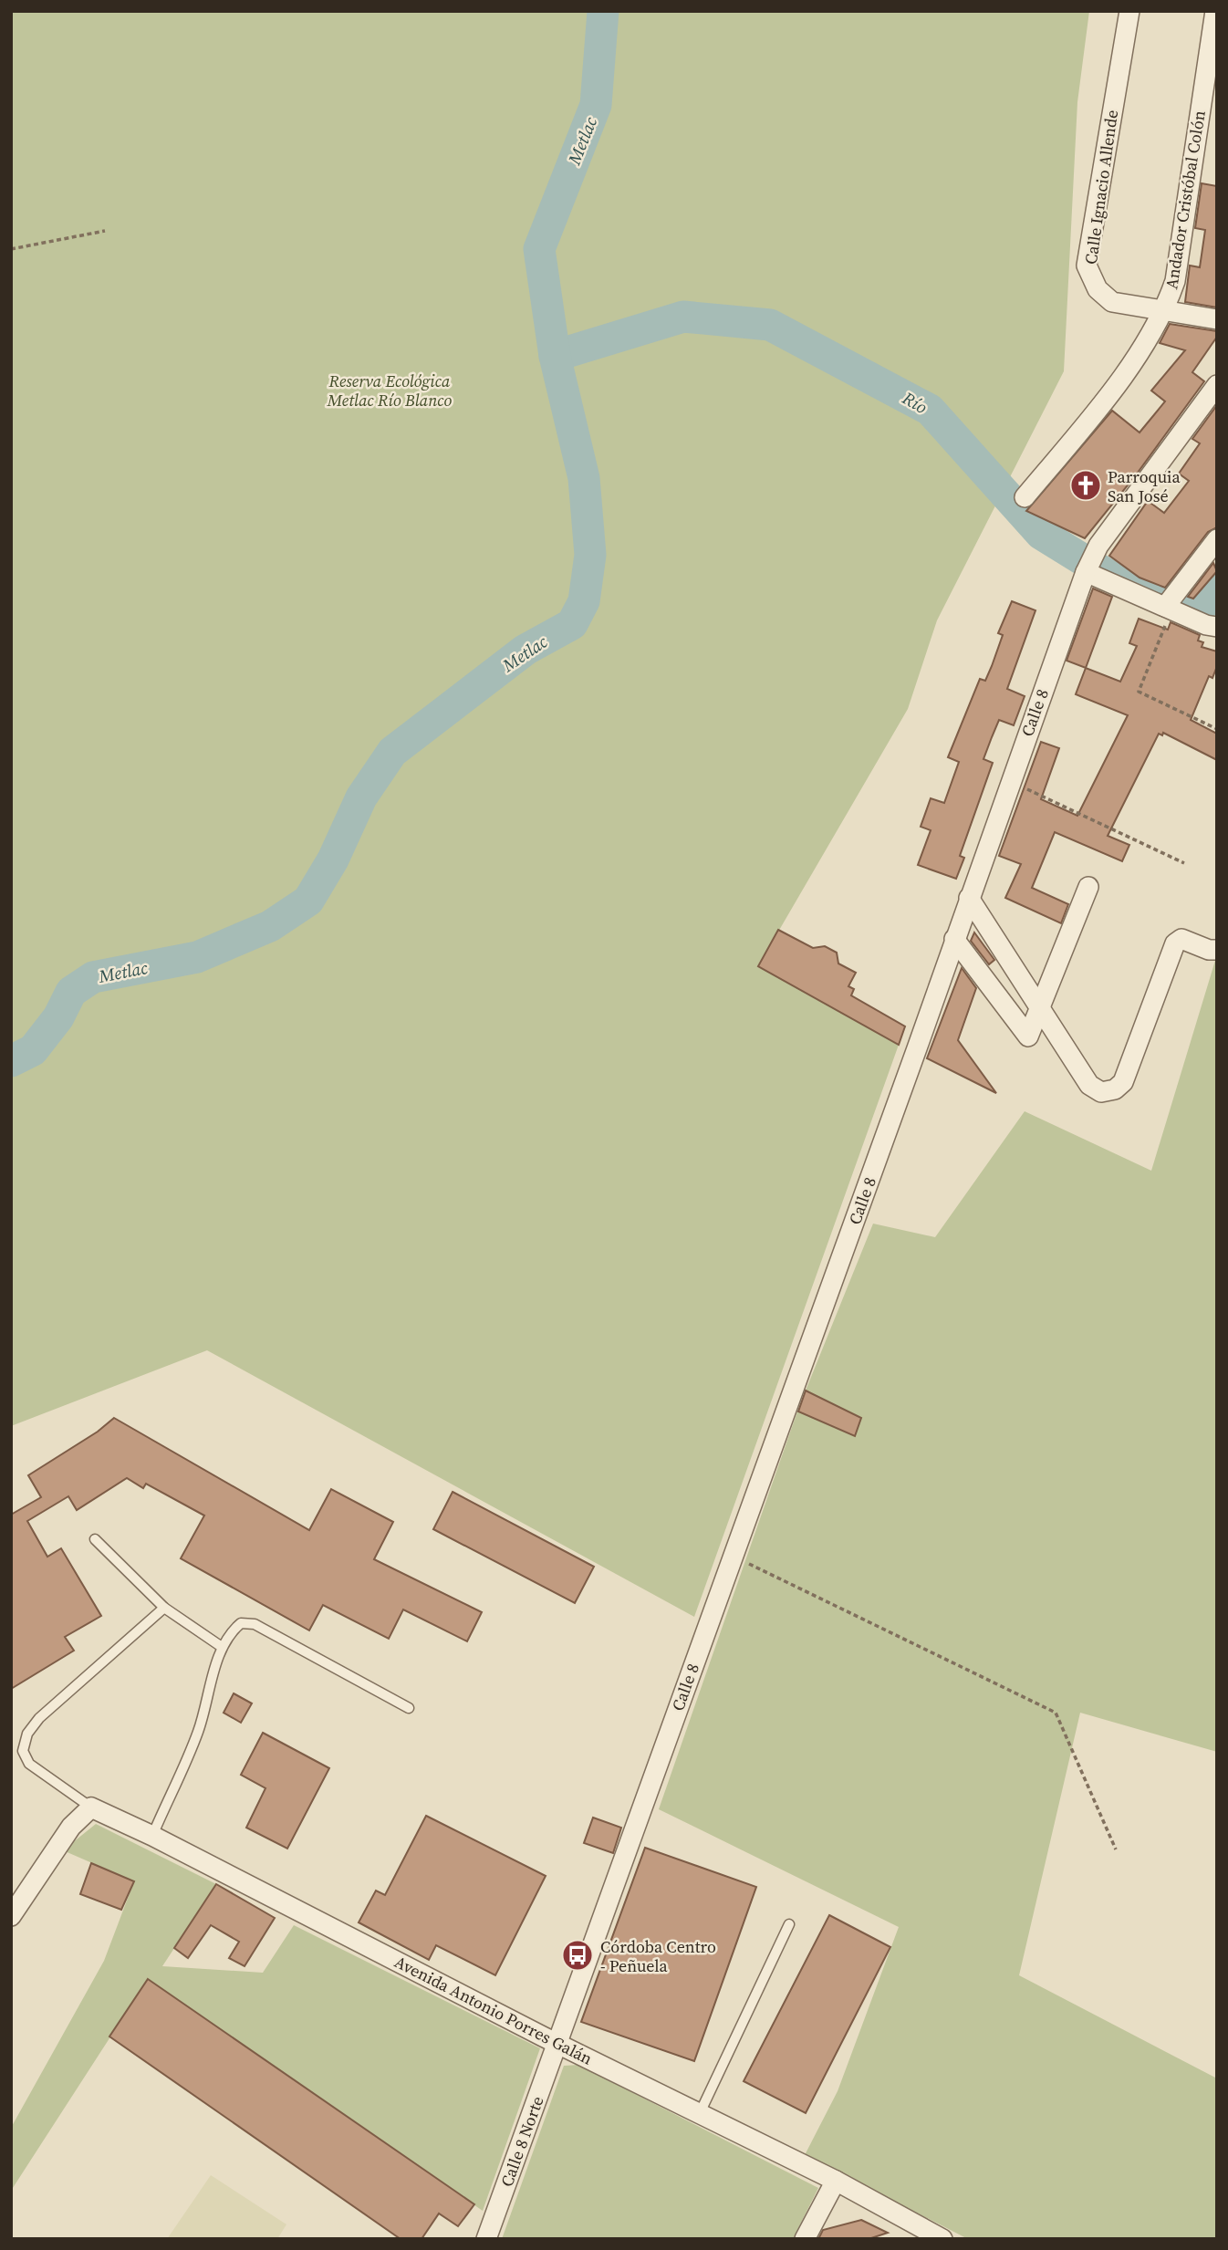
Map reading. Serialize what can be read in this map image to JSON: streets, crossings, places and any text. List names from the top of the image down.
{
  "streets": {
    "street": [
      "Calle Ignacio Allende",
      "Andador Cristóbal Colón",
      "Calle 8",
      "Avenida Antonio Porres Galán",
      "Calle 8 Norte"
    ]
  },
  "crossings": [
    ["Calle Ignacio Allende", "Andador Cristóbal Colón"],
    ["Calle 8", "Avenida Antonio Porres Galán"],
    ["Calle 8", "Calle 8 Norte"],
    ["Avenida Antonio Porres Galán", "Calle 8 Norte"]
  ],
  "water": ["Metlac", "Río"],
  "parks": ["Reserva Ecológica Metlac Río Blanco"],
  "places": {
    "church": ["Parroquia San José"],
    "bus stop": ["Córdoba Centro - Peñuela"]
  }
}
